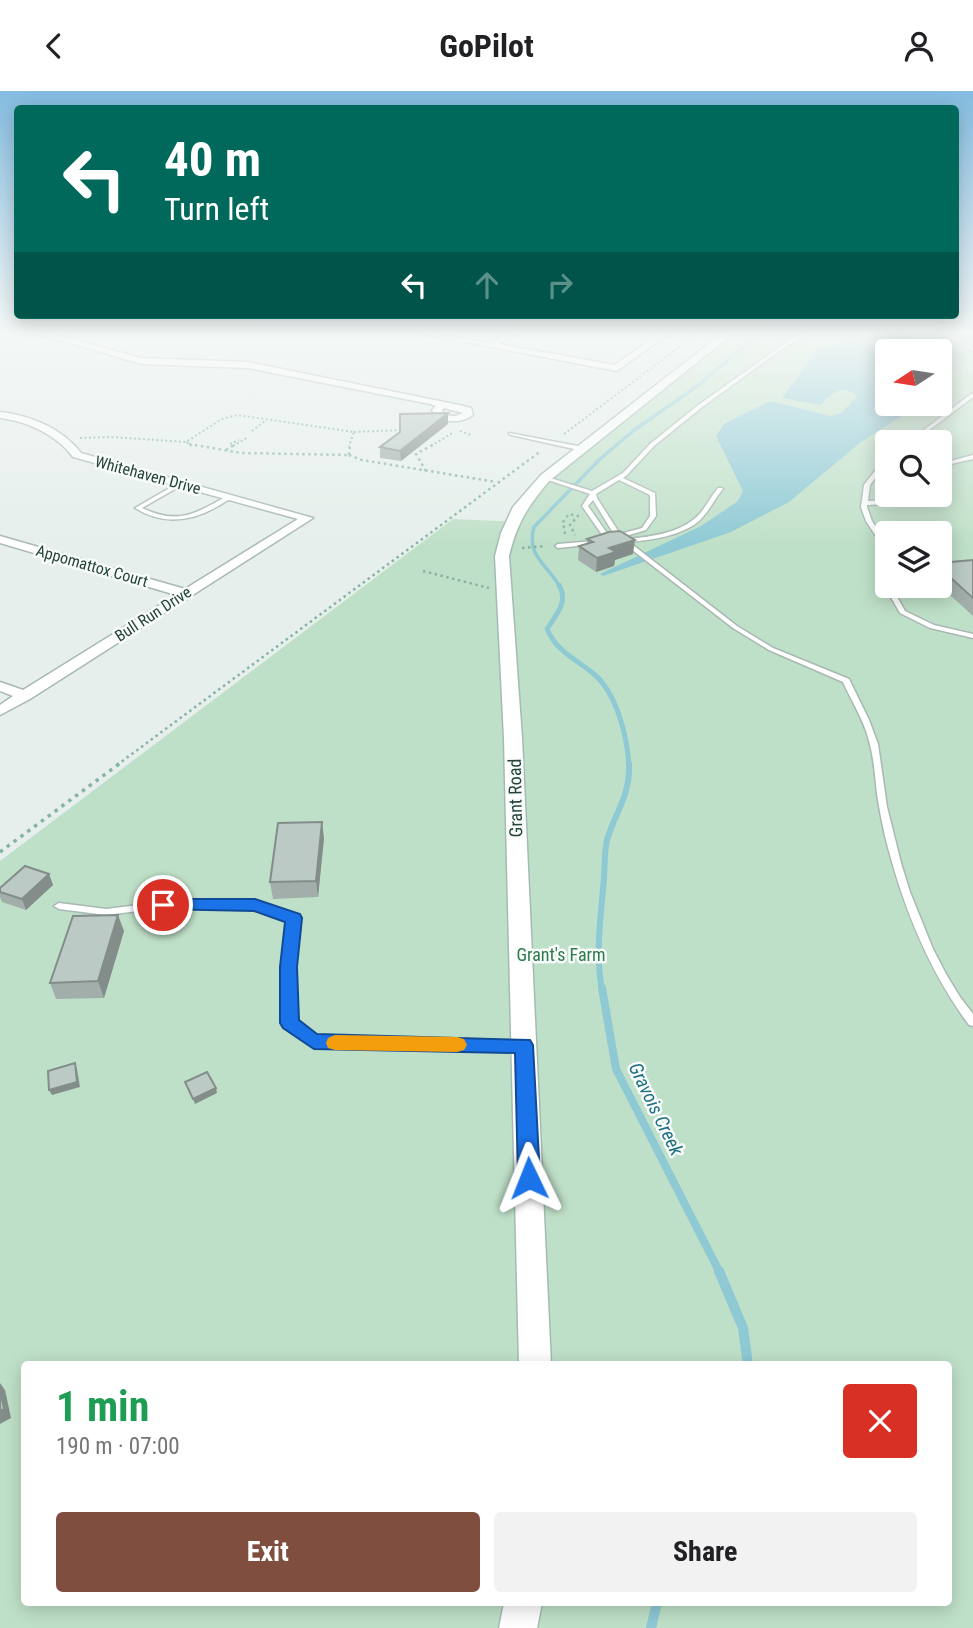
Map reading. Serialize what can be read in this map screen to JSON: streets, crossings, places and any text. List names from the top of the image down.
{
  "streets": {
    "street": [
      "Whitehaven Drive",
      "Appomattox Court",
      "Bull Run Drive",
      "Grant Road"
    ]
  },
  "crossings": [
    ["Whitehaven Drive", "Bull Run Drive"],
    ["Appomattox Court", "Bull Run Drive"]
  ],
  "water": ["Gravois Creek"],
  "parks": ["Grant's Farm"],
  "north": "left",
  "page": {
    "header": "GoPilot",
    "turn": ["40 m", "Turn left"],
    "heading": ["1 min", "190 m · 07:00"],
    "buttons": ["Exit", "Share"]
  }
}
